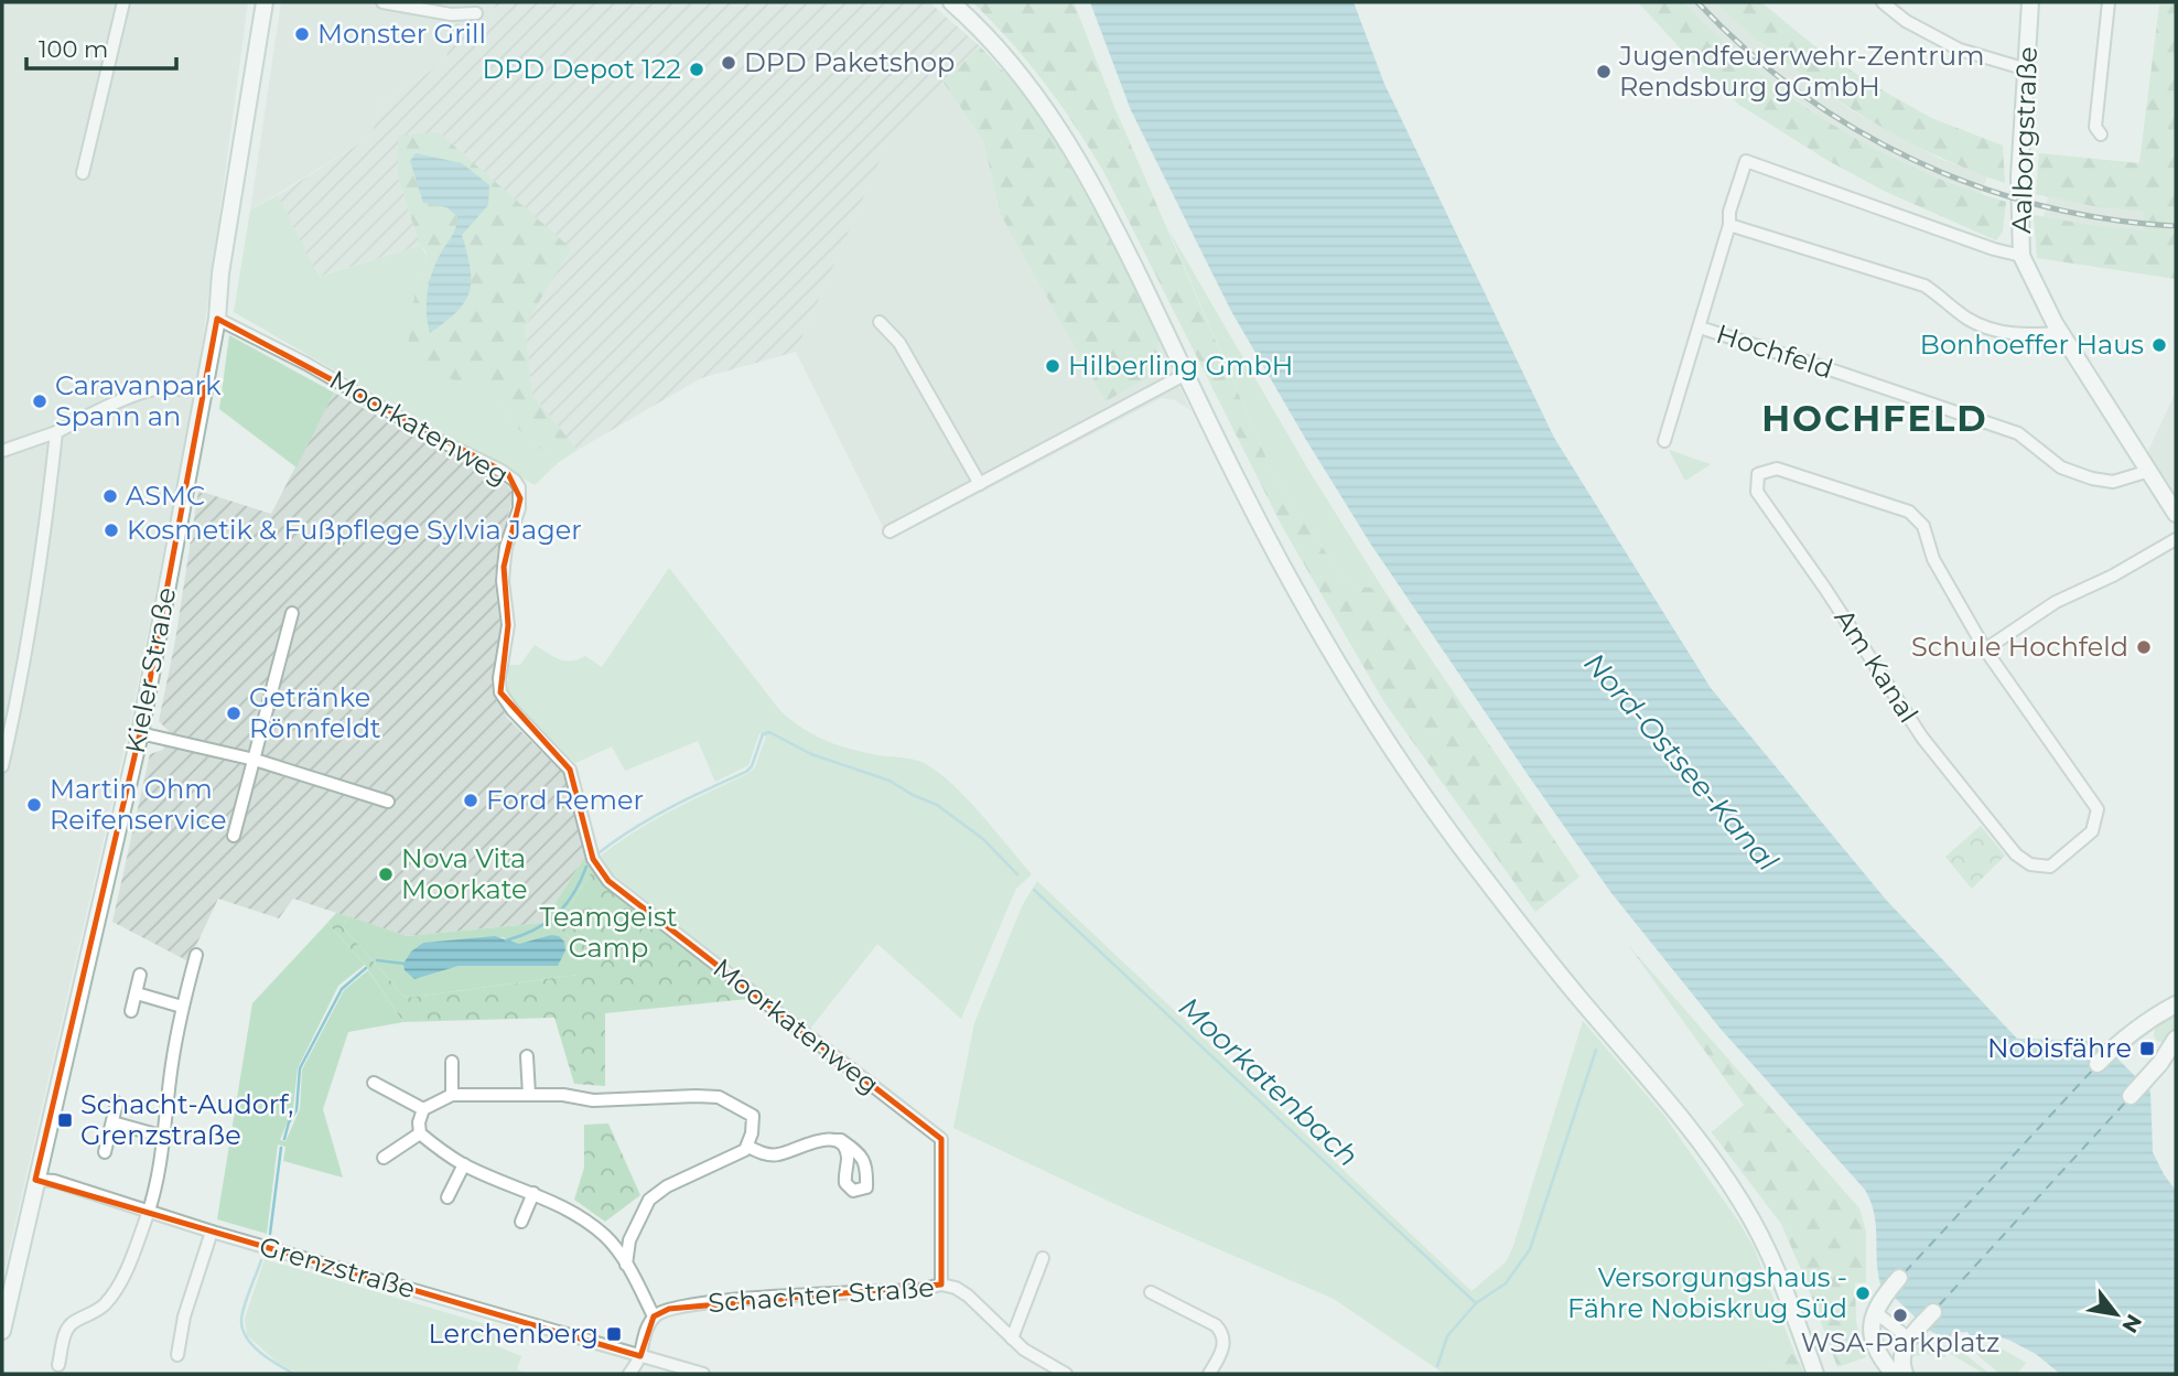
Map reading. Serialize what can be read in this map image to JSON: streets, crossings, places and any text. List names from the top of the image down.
{
  "streets": {
    "main road": ["Aalborgstraße", "Kieler Straße"],
    "street": [
      "Hochfeld",
      "Moorkatenweg",
      "Am Kanal",
      "Grenzstraße",
      "Schachter Straße"
    ]
  },
  "crossings": [
    ["Aalborgstraße", "Hochfeld"],
    ["Moorkatenweg", "Kieler Straße"],
    ["Moorkatenweg", "Schachter Straße"],
    ["Kieler Straße", "Grenzstraße"]
  ],
  "districts": ["HOCHFELD"],
  "water": ["Nord-Ostsee-Kanal", "Moorkatenbach"],
  "parks": ["Teamgeist Camp"],
  "places": {
    "other": [
      "Monster Grill",
      "DPD Paketshop",
      "DPD Depot 122",
      "Jugendfeuerwehr-Zentrum Rendsburg gGmbH",
      "Bonhoeffer Haus",
      "Hilberling GmbH",
      "Caravanpark Spann an",
      "ASMC",
      "Kosmetik & Fußpflege Sylvia Jager",
      "Schule Hochfeld",
      "Getränke Rönnfeldt",
      "Ford Remer",
      "Martin Ohm Reifenservice",
      "Nova Vita Moorkate",
      "Versorgungshaus - Fähre Nobiskrug Süd",
      "WSA-Parkplatz"
    ],
    "transit": ["Nobisfähre", "Schacht-Audorf, Grenzstraße", "Lerchenberg"]
  },
  "scale_bar": "100 m",
  "north": "bottom right"
}
